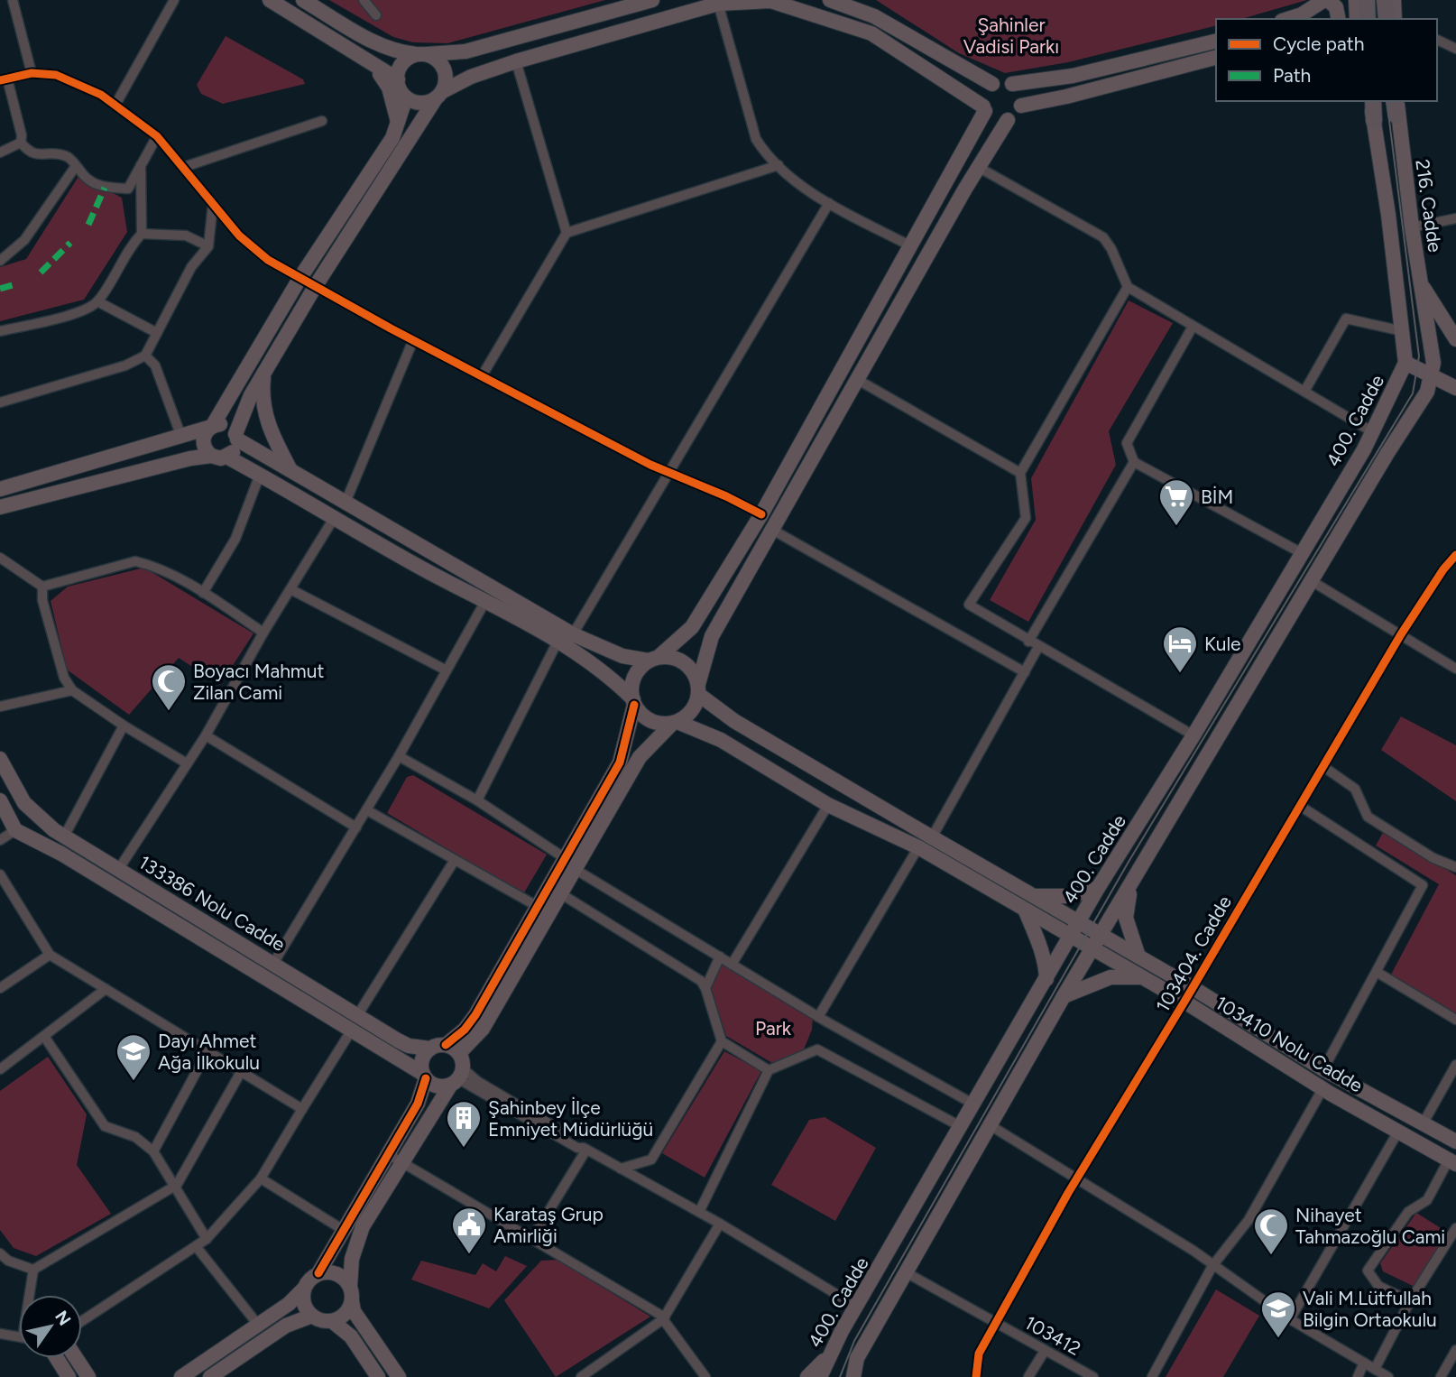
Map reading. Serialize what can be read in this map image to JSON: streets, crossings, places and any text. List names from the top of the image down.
{
  "streets": {
    "street": [
      "216. Cadde",
      "400. Cadde",
      "133386 Nolu Cadde",
      "103404. Cadde",
      "103410 Nolu Cadde",
      "103412"
    ]
  },
  "crossings": [
    ["400. Cadde", "103410 Nolu Cadde"],
    ["103404. Cadde", "103410 Nolu Cadde"],
    ["103404. Cadde", "103412"]
  ],
  "parks": ["Şahinler Vadisi Parkı", "Park"],
  "places": {
    "supermarket": ["BİM"],
    "hotel": ["Kule"],
    "mosque": ["Boyacı Mahmut Zilan Cami", "Nihayet Tahmazoğlu Cami"],
    "school or university": ["Dayı Ahmet Ağa İlkokulu", "Vali M.Lütfullah Bilgin Ortaokulu"],
    "building": ["Şahinbey İlçe Emniyet Müdürlüğü"],
    "public building": ["Karataş Grup Amirliği"]
  },
  "legend": ["Cycle path", "Path"],
  "north": "top right"
}
